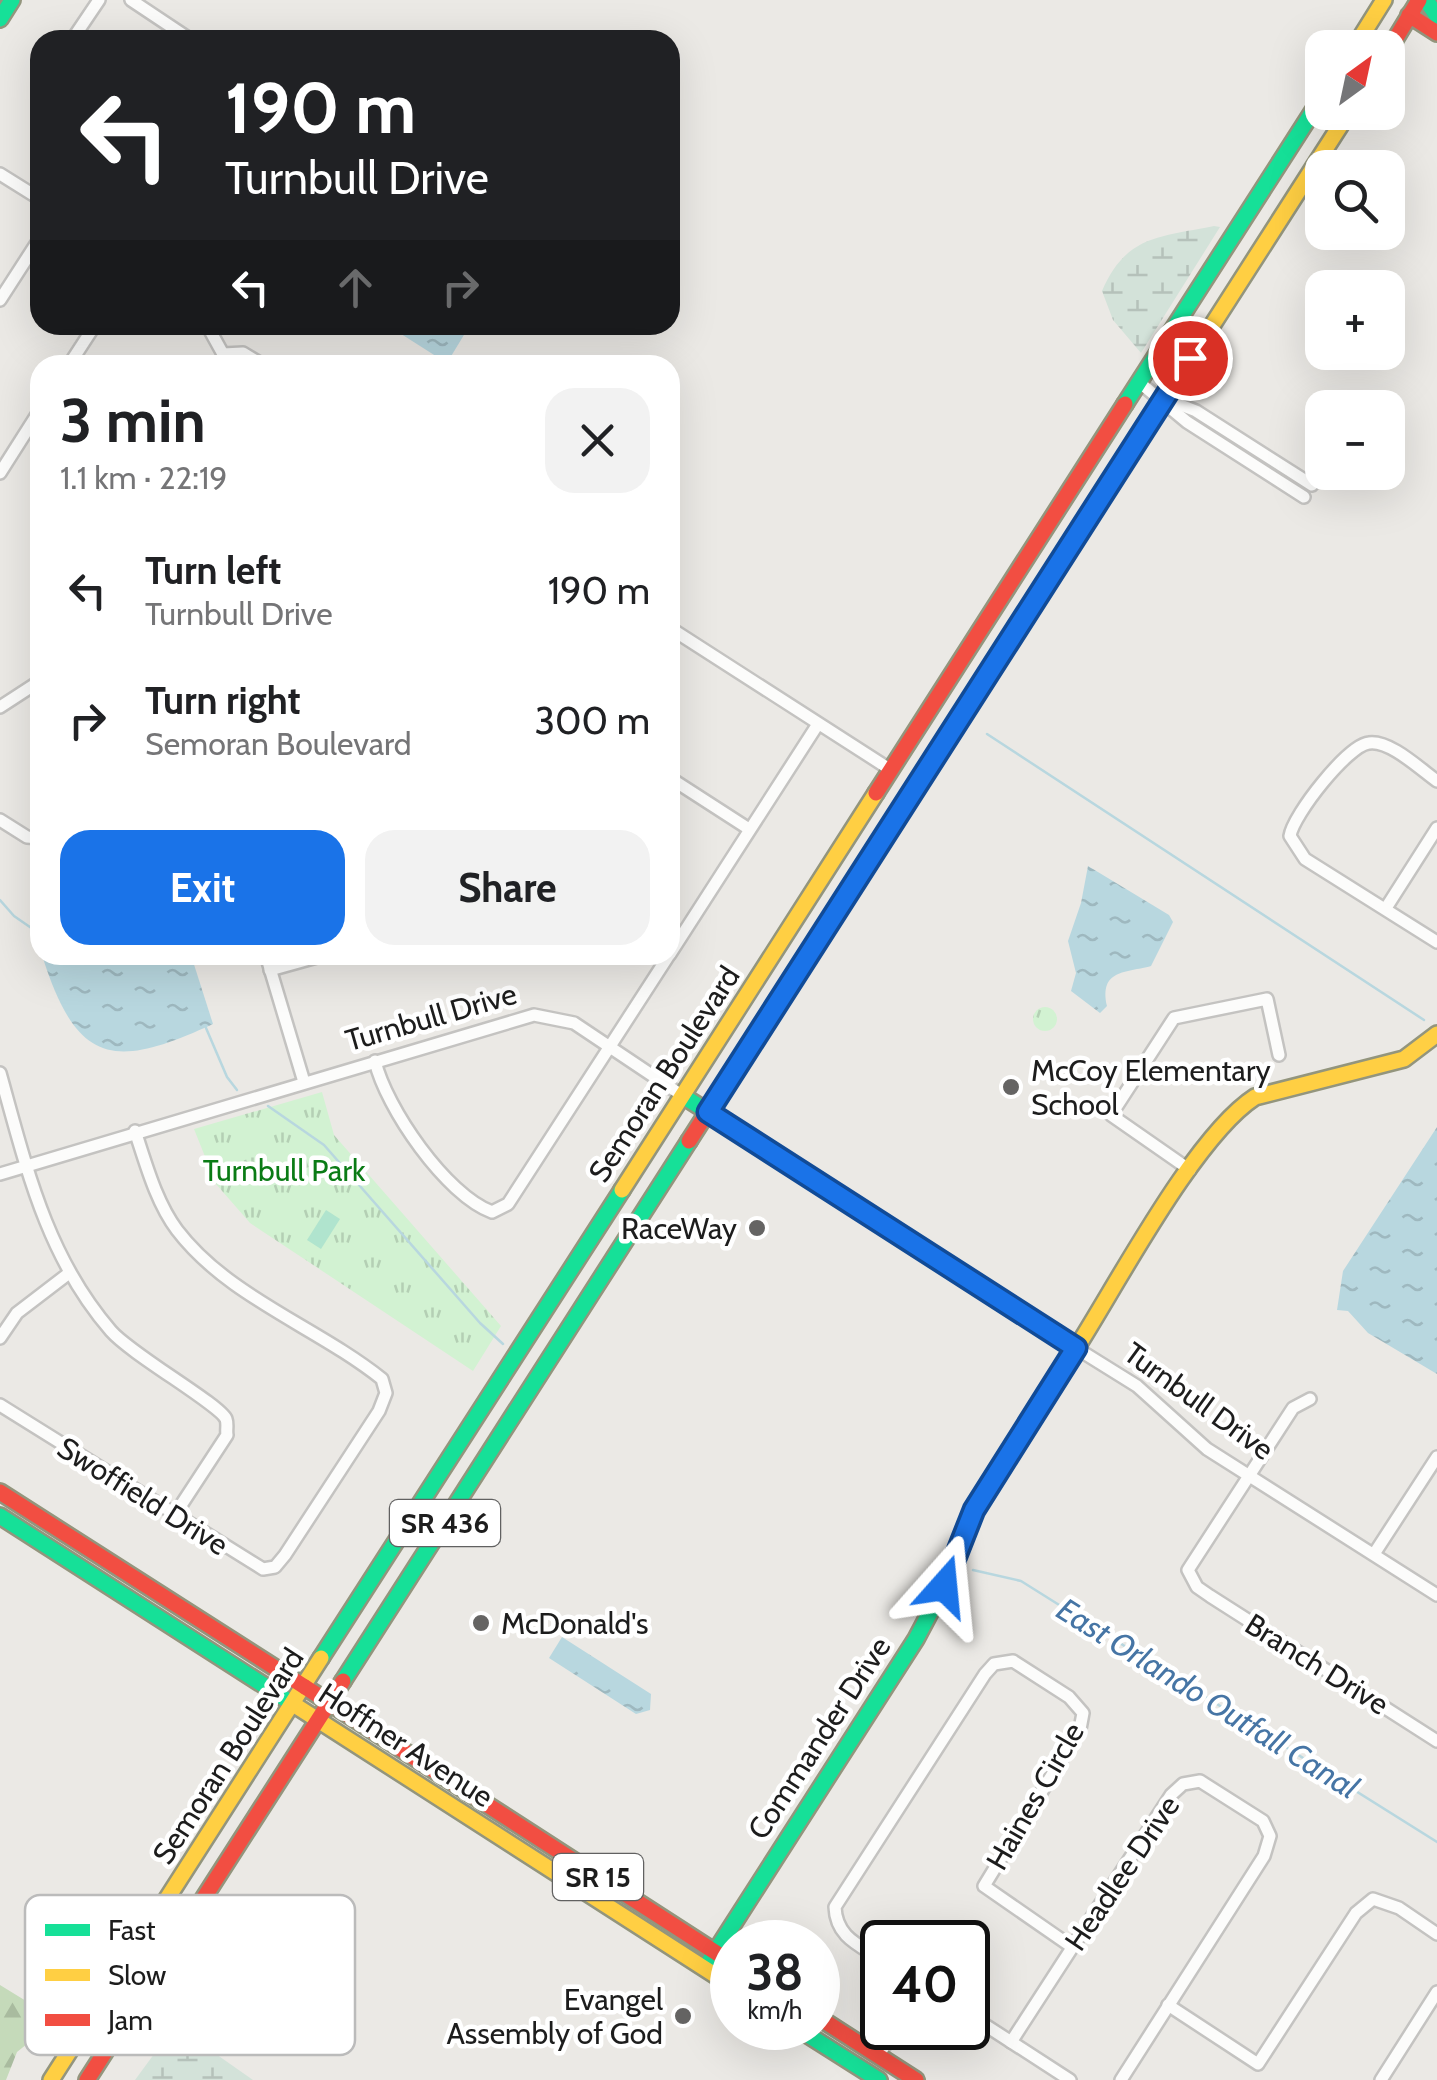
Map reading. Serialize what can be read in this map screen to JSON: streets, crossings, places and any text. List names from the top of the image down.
{
  "streets": {
    "main road": [
      "Turnbull Drive",
      "Semoran Boulevard",
      "SR 436",
      "Commander Drive",
      "Hoffner Avenue",
      "SR 15"
    ],
    "street": [
      "Swoffield Drive",
      "Branch Drive",
      "Haines Circle",
      "Headlee Drive"
    ]
  },
  "crossings": [
    ["Turnbull Drive", "Semoran Boulevard"],
    ["Turnbull Drive", "Swoffield Drive"],
    ["Turnbull Drive", "Branch Drive"],
    ["Turnbull Drive", "Commander Drive"],
    ["Semoran Boulevard", "Hoffner Avenue"],
    ["Commander Drive", "Hoffner Avenue"],
    ["Haines Circle", "Headlee Drive"]
  ],
  "water": ["East Orlando Outfall Canal"],
  "parks": ["Turnbull Park"],
  "places": [
    "McCoy Elementary School",
    "RaceWay",
    "McDonald's",
    "Evangel Assembly of God"
  ],
  "legend": ["Fast", "Slow", "Jam"],
  "north": "top right",
  "page": {
    "map_buttons": ["+", "−"],
    "turn": ["190 m", "Turnbull Drive"],
    "heading": ["3 min", "1.1 km · 22:19"],
    "list": [
      {
        "name": "Turn left",
        "note": "Turnbull Drive",
        "value": "190 m"
      },
      {
        "name": "Turn right",
        "note": "Semoran Boulevard",
        "value": "300 m"
      }
    ],
    "buttons": ["Exit", "Share"],
    "speed": "38 km/h",
    "limit": "40"
  }
}
